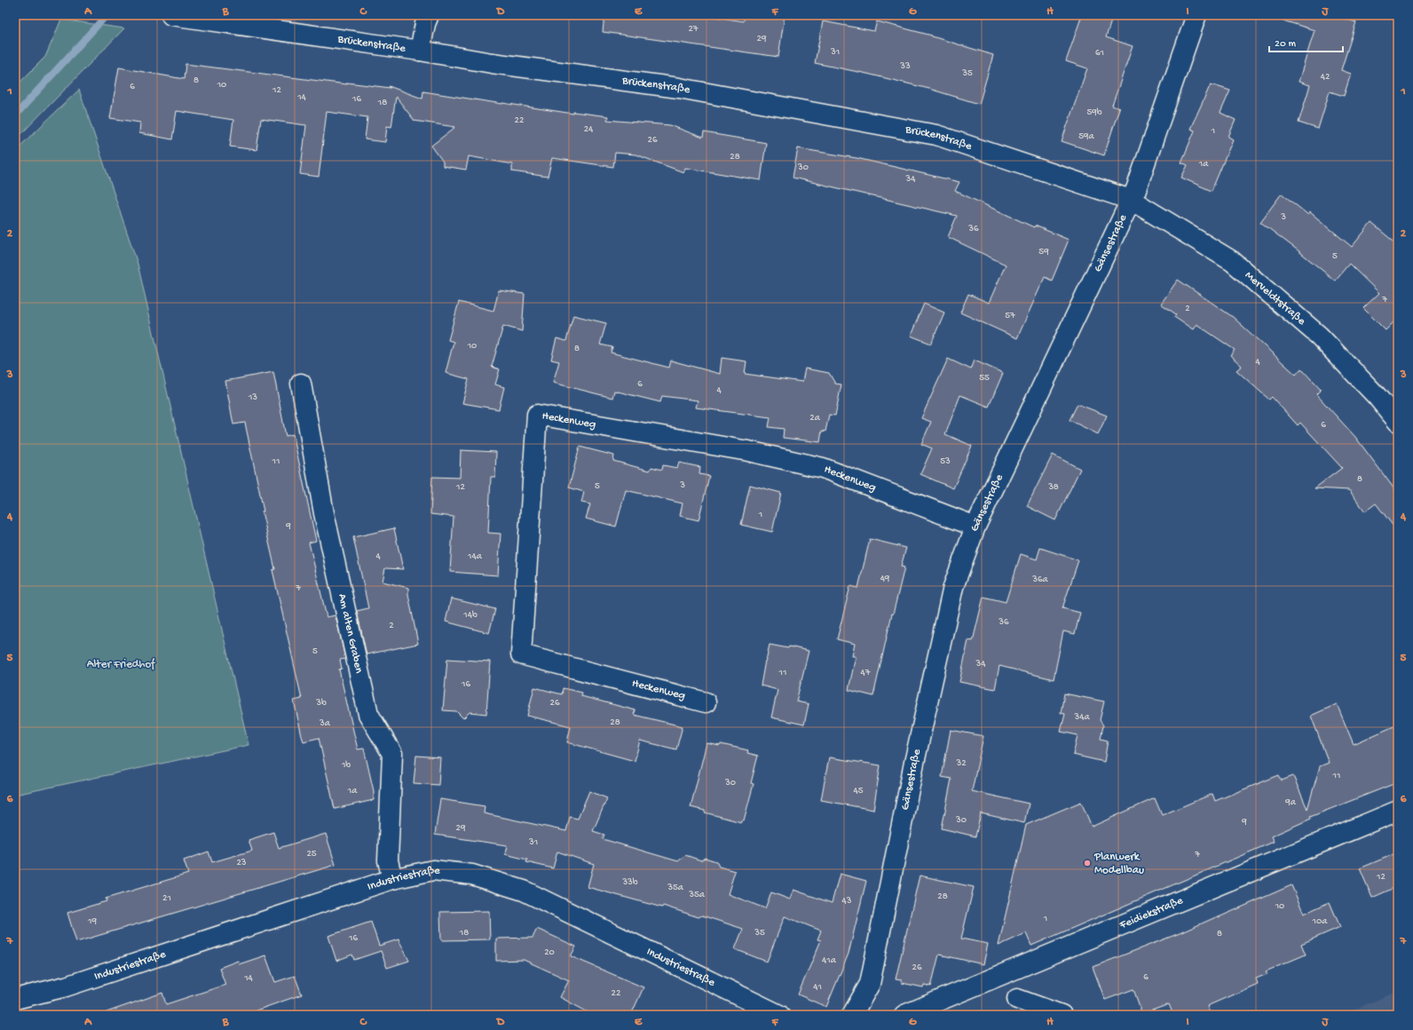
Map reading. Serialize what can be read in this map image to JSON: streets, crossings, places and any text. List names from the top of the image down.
{
  "streets": {
    "street": [
      "Brückenstraße",
      "Gänsestraße",
      "Merveldtstraße",
      "Heckenweg",
      "Am alten Graben",
      "Industriestraße",
      "Feidiekstraße"
    ]
  },
  "crossings": [
    ["Brückenstraße", "Gänsestraße"],
    ["Brückenstraße", "Merveldtstraße"],
    ["Gänsestraße", "Merveldtstraße"],
    ["Gänsestraße", "Heckenweg"],
    ["Am alten Graben", "Industriestraße"]
  ],
  "parks": ["Alter Friedhof"],
  "places": ["Planwerk Modellbau"],
  "house_numbers": [
    "27",
    "29",
    "31",
    "61",
    "33",
    "35",
    "42",
    "8",
    "10",
    "6",
    "12",
    "14",
    "16",
    "18",
    "59b",
    "22",
    "24",
    "1",
    "59a",
    "26",
    "28",
    "1a",
    "30",
    "34",
    "3",
    "36",
    "59",
    "5",
    "7",
    "2",
    "57",
    "10",
    "8",
    "4",
    "55",
    "6",
    "4",
    "13",
    "2a",
    "6",
    "11",
    "53",
    "8",
    "3",
    "5",
    "12",
    "38",
    "1",
    "9",
    "4",
    "14a",
    "49",
    "36a",
    "7",
    "14b",
    "36",
    "2",
    "5",
    "34",
    "11",
    "47",
    "16",
    "3b",
    "26",
    "34a",
    "28",
    "3a",
    "32",
    "1b",
    "11",
    "30",
    "1a",
    "45",
    "9a",
    "30",
    "9",
    "29",
    "31",
    "25",
    "7",
    "23",
    "12",
    "33b",
    "35a",
    "35a",
    "28",
    "21",
    "43",
    "10",
    "1",
    "19",
    "10a",
    "18",
    "35",
    "8",
    "16",
    "20",
    "41a",
    "26",
    "6",
    "14",
    "41",
    "22"
  ],
  "scale_bar": "20 m",
  "grid": {
    "columns": [
      "A",
      "B",
      "C",
      "D",
      "E",
      "F",
      "G",
      "H",
      "I",
      "J"
    ],
    "rows": [
      "1",
      "2",
      "3",
      "4",
      "5",
      "6",
      "7"
    ]
  }
}
